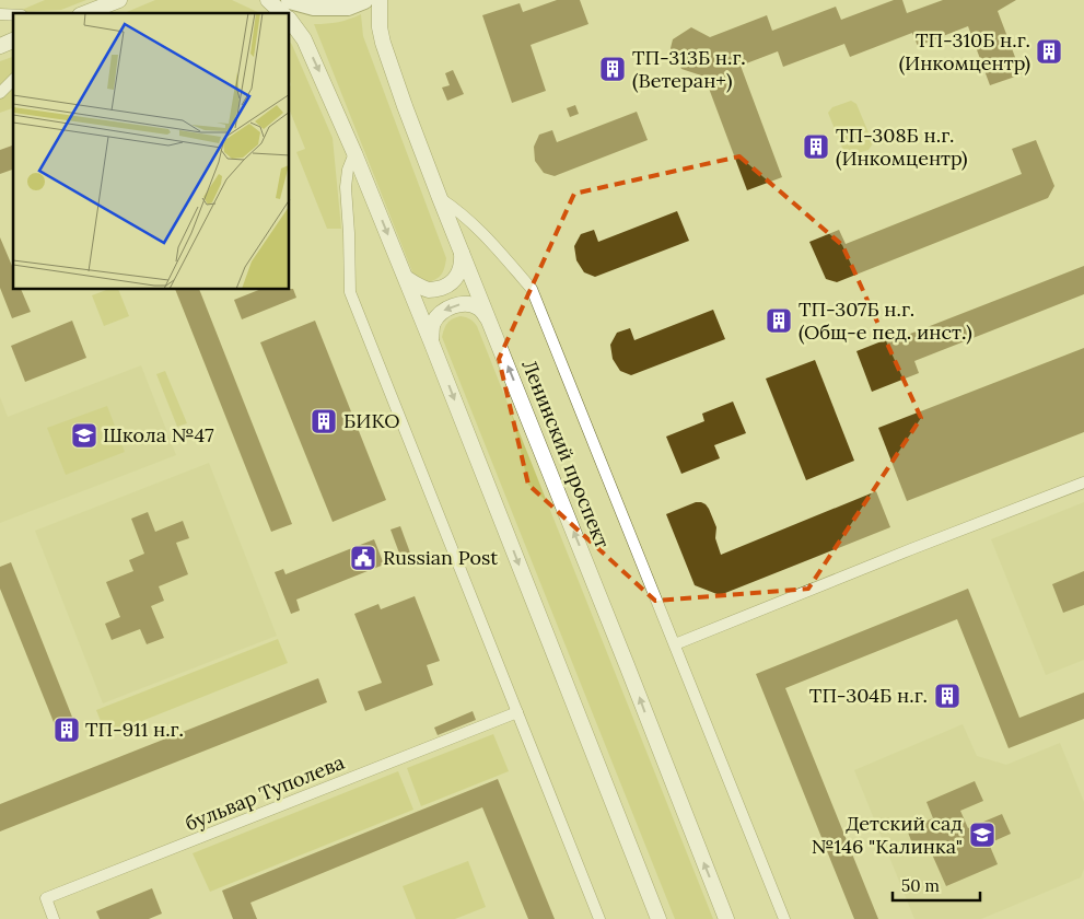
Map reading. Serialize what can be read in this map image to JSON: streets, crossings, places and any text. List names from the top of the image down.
{
  "streets": {
    "main road": ["Ленинский проспект"],
    "street": ["бульвар Туполева"]
  },
  "places": {
    "building": [
      "ТП-310Б н.г. (Инкомцентр)",
      "ТП-313Б н.г. (Ветеран+)",
      "ТП-308Б н.г. (Инкомцентр)",
      "ТП-307Б н.г. (Общ-е пед. инст.)",
      "БИКО",
      "ТП-304Б н.г.",
      "ТП-911 н.г."
    ],
    "school or university": ["Школа №47", "Детский сад №146 \"Калинка\""],
    "public building": ["Russian Post"]
  },
  "scale_bar": "50 m"
}
